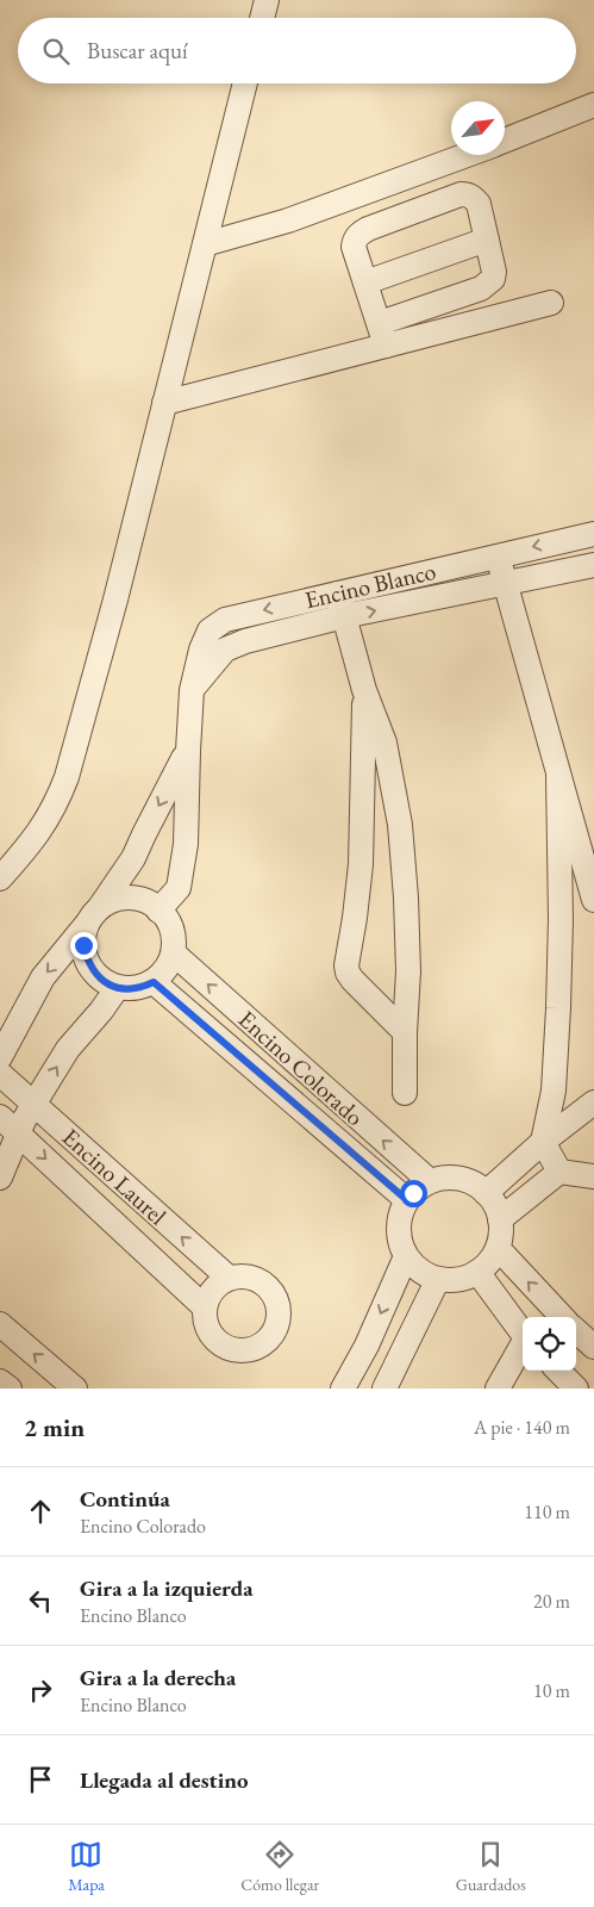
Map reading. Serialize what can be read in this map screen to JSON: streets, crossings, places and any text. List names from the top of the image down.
{
  "streets": {
    "street": ["Encino Blanco", "Encino Colorado", "Encino Laurel"]
  },
  "crossings": [
    ["Encino Blanco", "Encino Colorado"]
  ],
  "north": "top right",
  "page": {
    "search": "Buscar aquí",
    "heading": ["2 min", "A pie · 140 m"],
    "list": [
      ["Continúa", "Encino Colorado", "110 m"],
      ["Gira a la izquierda", "Encino Blanco", "20 m"],
      ["Gira a la derecha", "Encino Blanco", "10 m"],
      "Llegada al destino"
    ],
    "nav": ["Mapa", "Cómo llegar", "Guardados"]
  }
}
